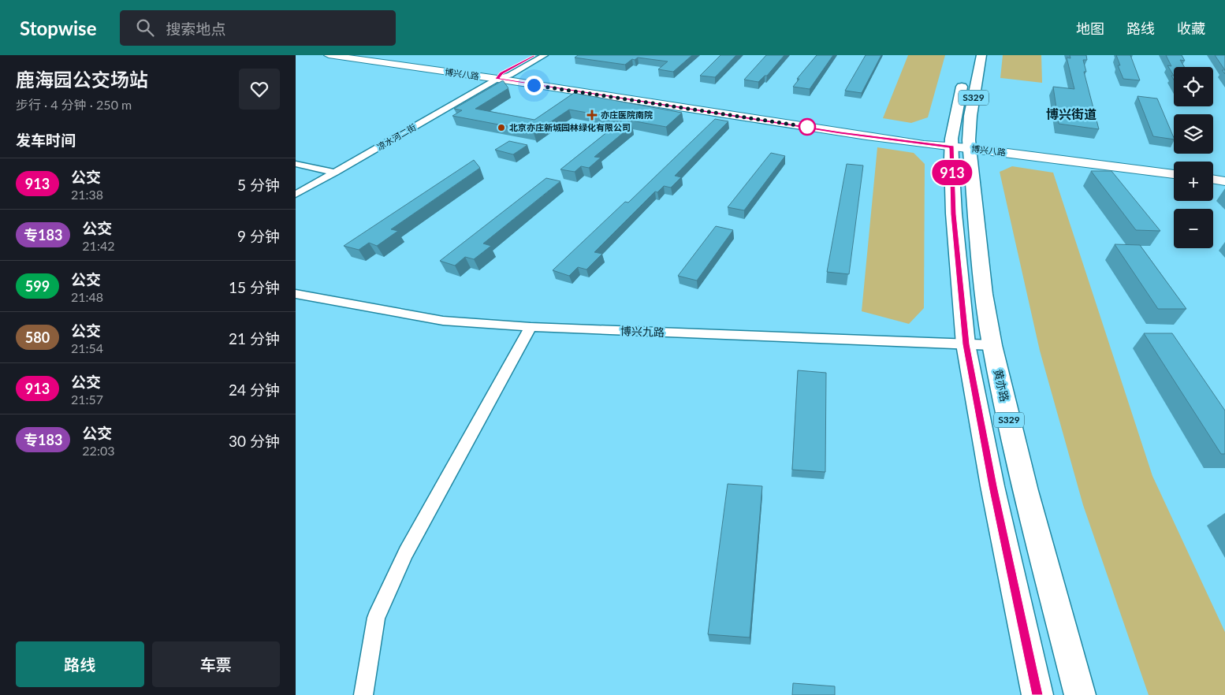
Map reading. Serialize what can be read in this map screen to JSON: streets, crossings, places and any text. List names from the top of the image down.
{
  "streets": {
    "main road": ["S329", "黄亦路"],
    "street": ["博兴八路", "凉水河二街", "博兴九路"]
  },
  "crossings": [
    ["博兴八路", "S329"],
    ["博兴八路", "凉水河二街"],
    ["博兴八路", "黄亦路"],
    ["S329", "博兴九路"],
    ["S329", "黄亦路"],
    ["博兴九路", "黄亦路"]
  ],
  "districts": ["博兴街道"],
  "places": {
    "health": ["亦庄医院南院"],
    "other": ["北京亦庄新城园林绿化有限公司"]
  },
  "lines": ["bus line 913"],
  "page": {
    "header": "Stopwise",
    "search": "搜索地点",
    "nav": ["地图", "路线", "收藏"],
    "heading": [
      ["鹿海园公交场站", "步行 · 4 分钟 · 250 m"],
      "发车时间"
    ],
    "on_map": "913",
    "map_buttons": ["+", "−"],
    "list": [
      {
        "mark": "913",
        "name": "公交",
        "note": "21:38",
        "value": "5 分钟"
      },
      {
        "mark": "专183",
        "name": "公交",
        "note": "21:42",
        "value": "9 分钟"
      },
      {
        "mark": "599",
        "name": "公交",
        "note": "21:48",
        "value": "15 分钟"
      },
      {
        "mark": "580",
        "name": "公交",
        "note": "21:54",
        "value": "21 分钟"
      },
      {
        "mark": "913",
        "name": "公交",
        "note": "21:57",
        "value": "24 分钟"
      },
      {
        "mark": "专183",
        "name": "公交",
        "note": "22:03",
        "value": "30 分钟"
      }
    ],
    "buttons": ["路线", "车票"]
  }
}
